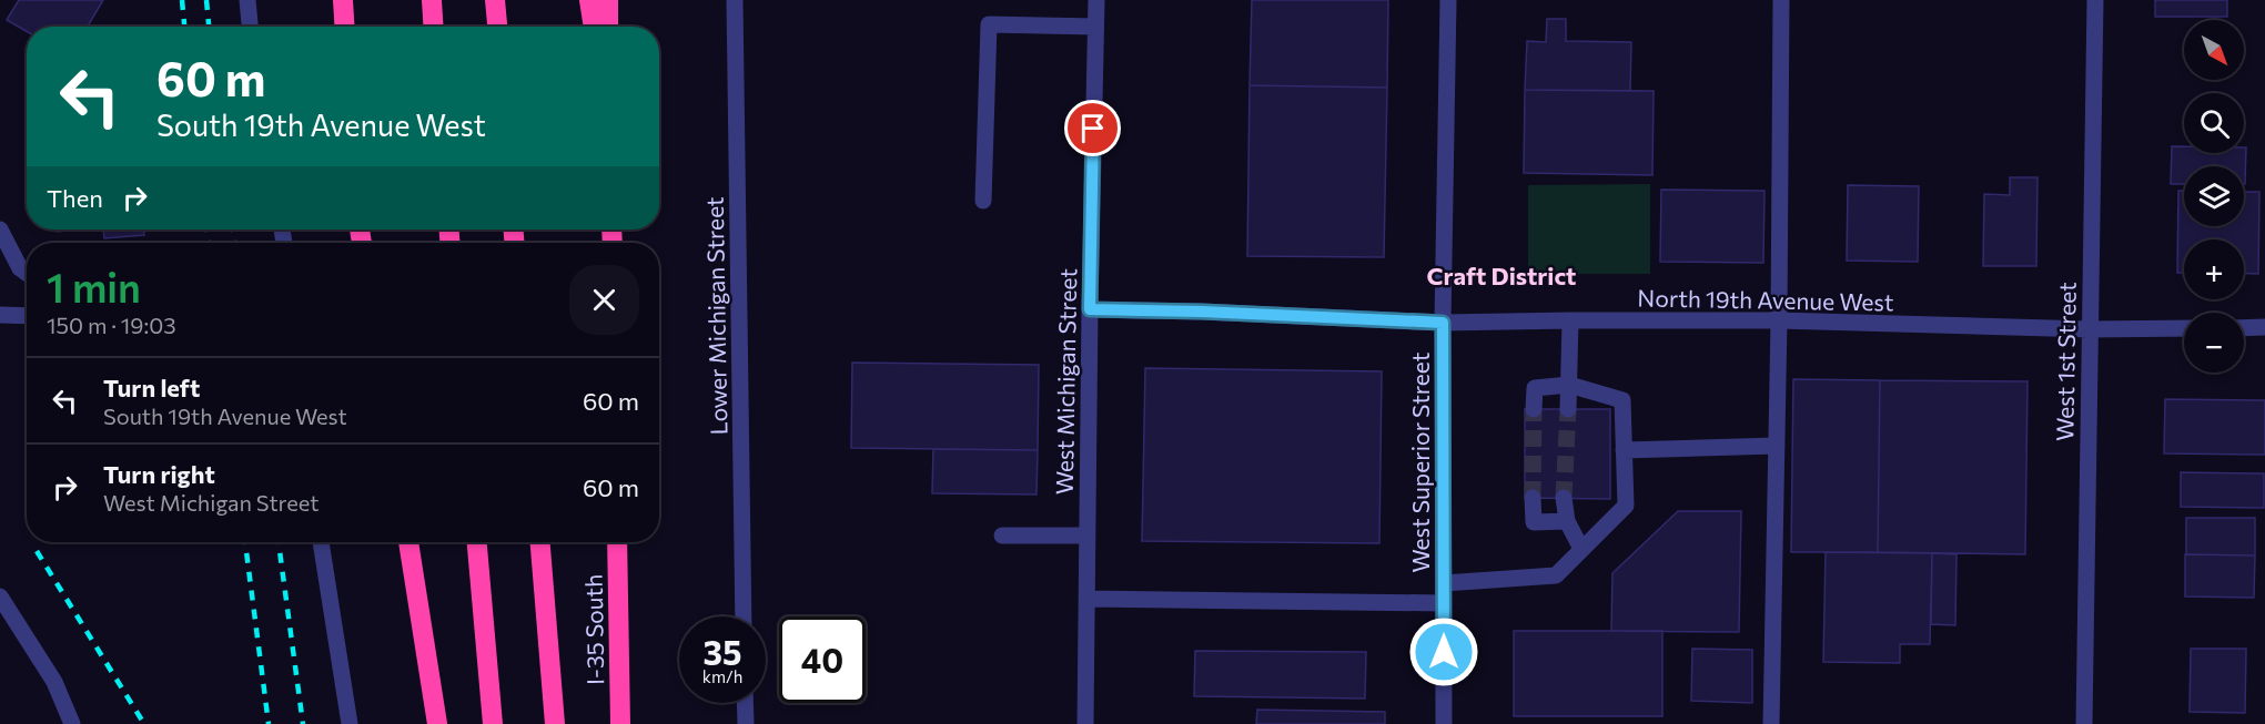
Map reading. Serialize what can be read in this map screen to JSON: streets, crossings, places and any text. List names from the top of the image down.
{
  "streets": {
    "highway": ["I-35 South"],
    "street": [
      "North 19th Avenue West",
      "Lower Michigan Street",
      "West 1st Street",
      "West Michigan Street",
      "West Superior Street"
    ]
  },
  "crossings": [
    ["North 19th Avenue West", "West 1st Street"],
    ["North 19th Avenue West", "West Michigan Street"],
    ["North 19th Avenue West", "West Superior Street"]
  ],
  "districts": ["Craft District"],
  "north": "bottom right",
  "page": {
    "map_buttons": ["+", "−"],
    "turn": ["60 m", "South 19th Avenue West"],
    "then": "Then",
    "heading": ["1 min", "150 m · 19:03"],
    "list": [
      {
        "name": "Turn left",
        "note": "South 19th Avenue West",
        "value": "60 m"
      },
      {
        "name": "Turn right",
        "note": "West Michigan Street",
        "value": "60 m"
      }
    ],
    "speed": "35 km/h",
    "limit": "40"
  }
}
